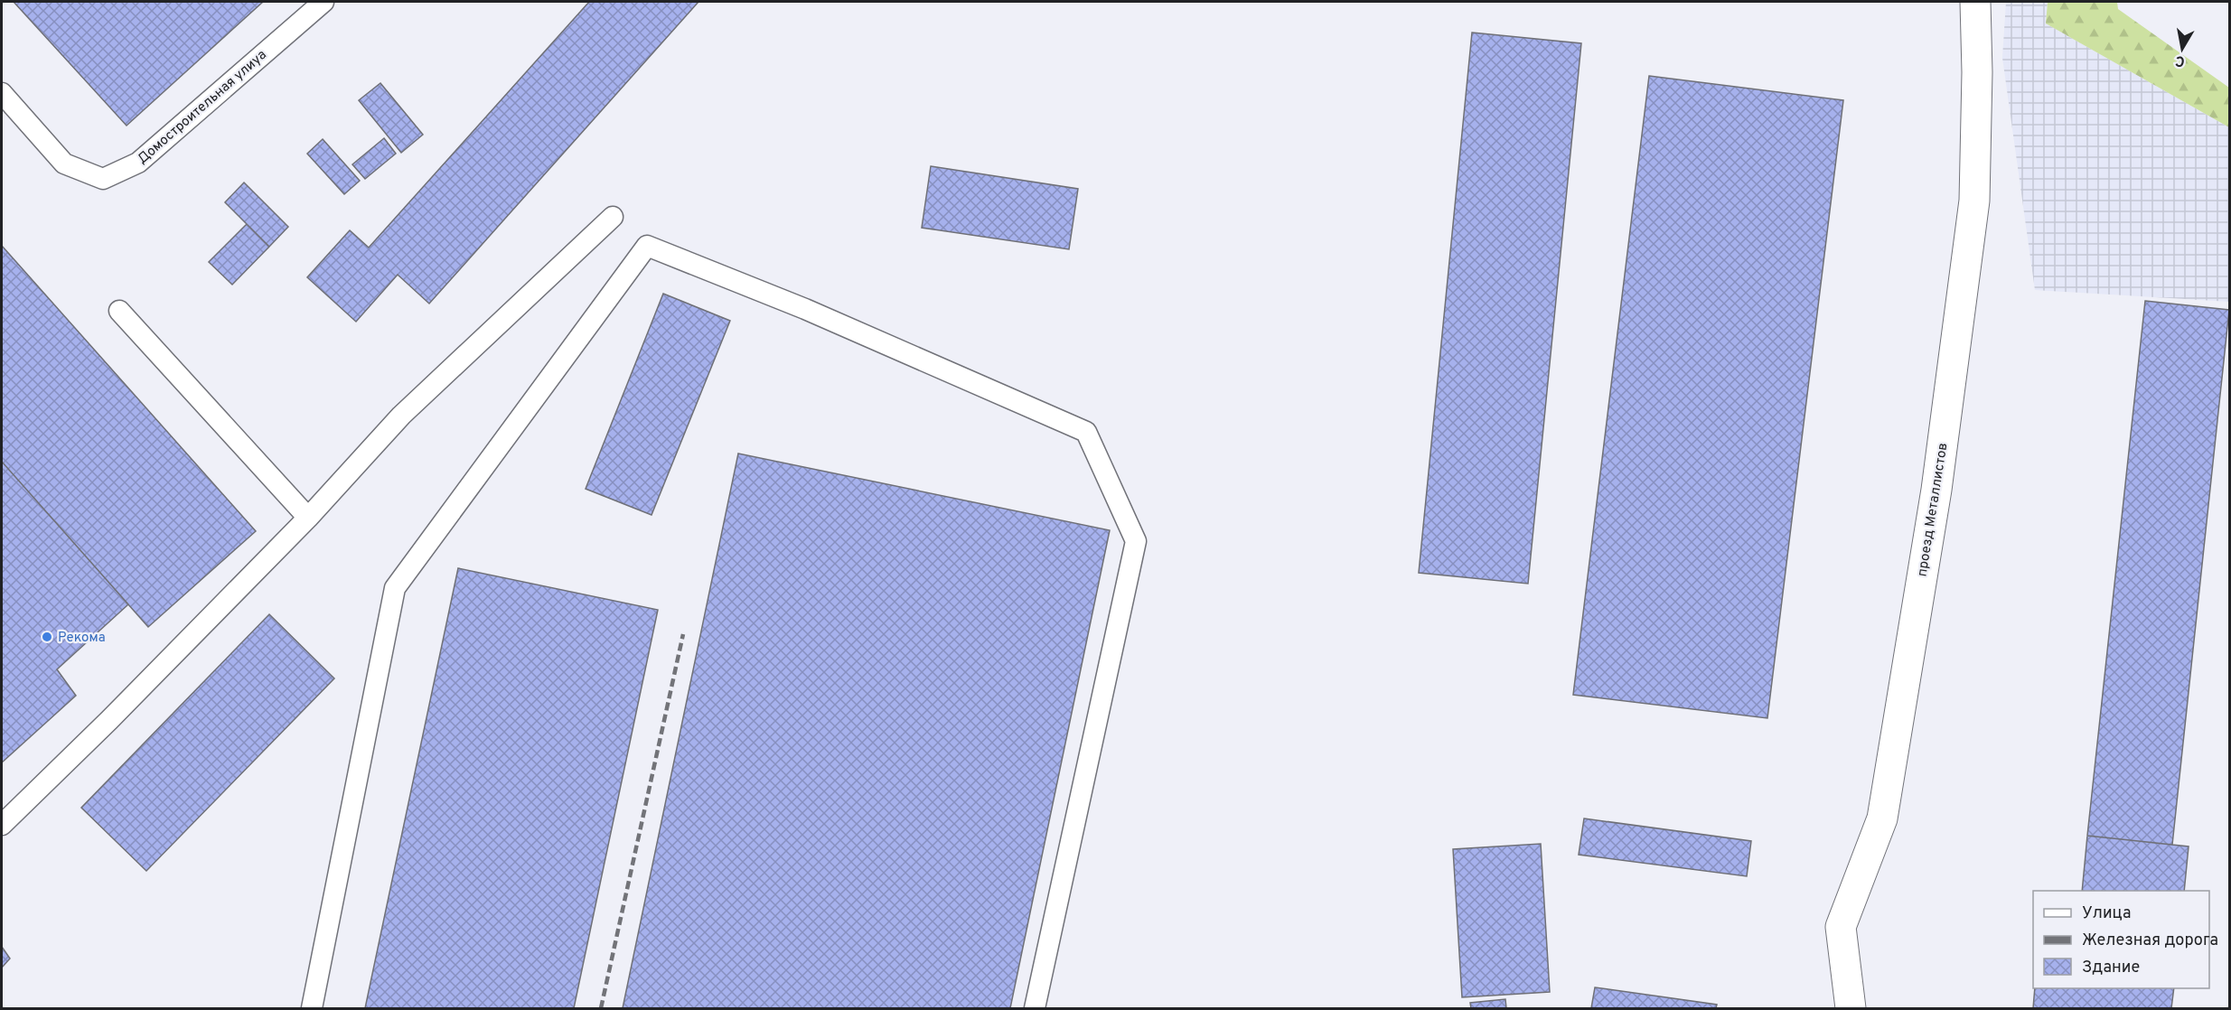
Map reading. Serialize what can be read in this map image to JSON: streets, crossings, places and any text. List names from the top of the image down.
{
  "streets": {
    "street": ["проезд Металлистов"],
    "lane": ["Домостроительная улиуа"]
  },
  "places": ["Рекома"],
  "legend": ["Улица", "Железная дорога", "Здание"],
  "north": "bottom"
}
